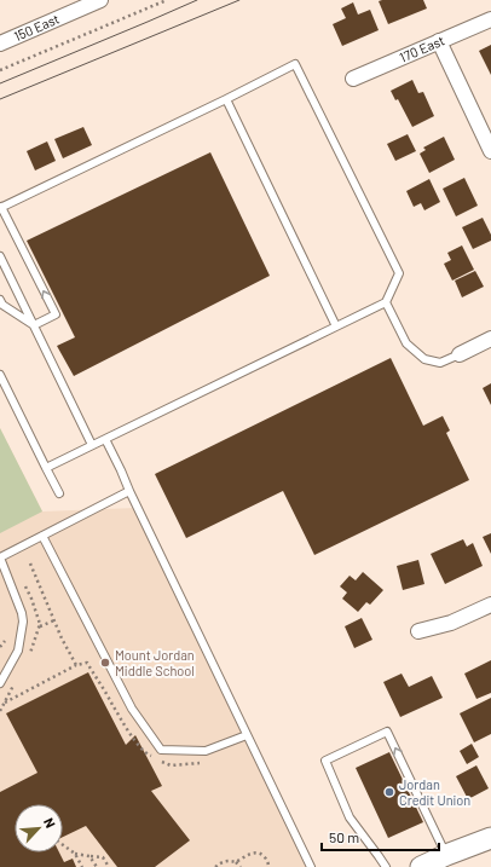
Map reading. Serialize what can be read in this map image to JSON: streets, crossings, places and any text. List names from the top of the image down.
{
  "streets": {
    "street": ["150 East", "170 East"]
  },
  "places": ["Mount Jordan Middle School", "Jordan Credit Union"],
  "scale_bar": "50 m",
  "north": "top right"
}
